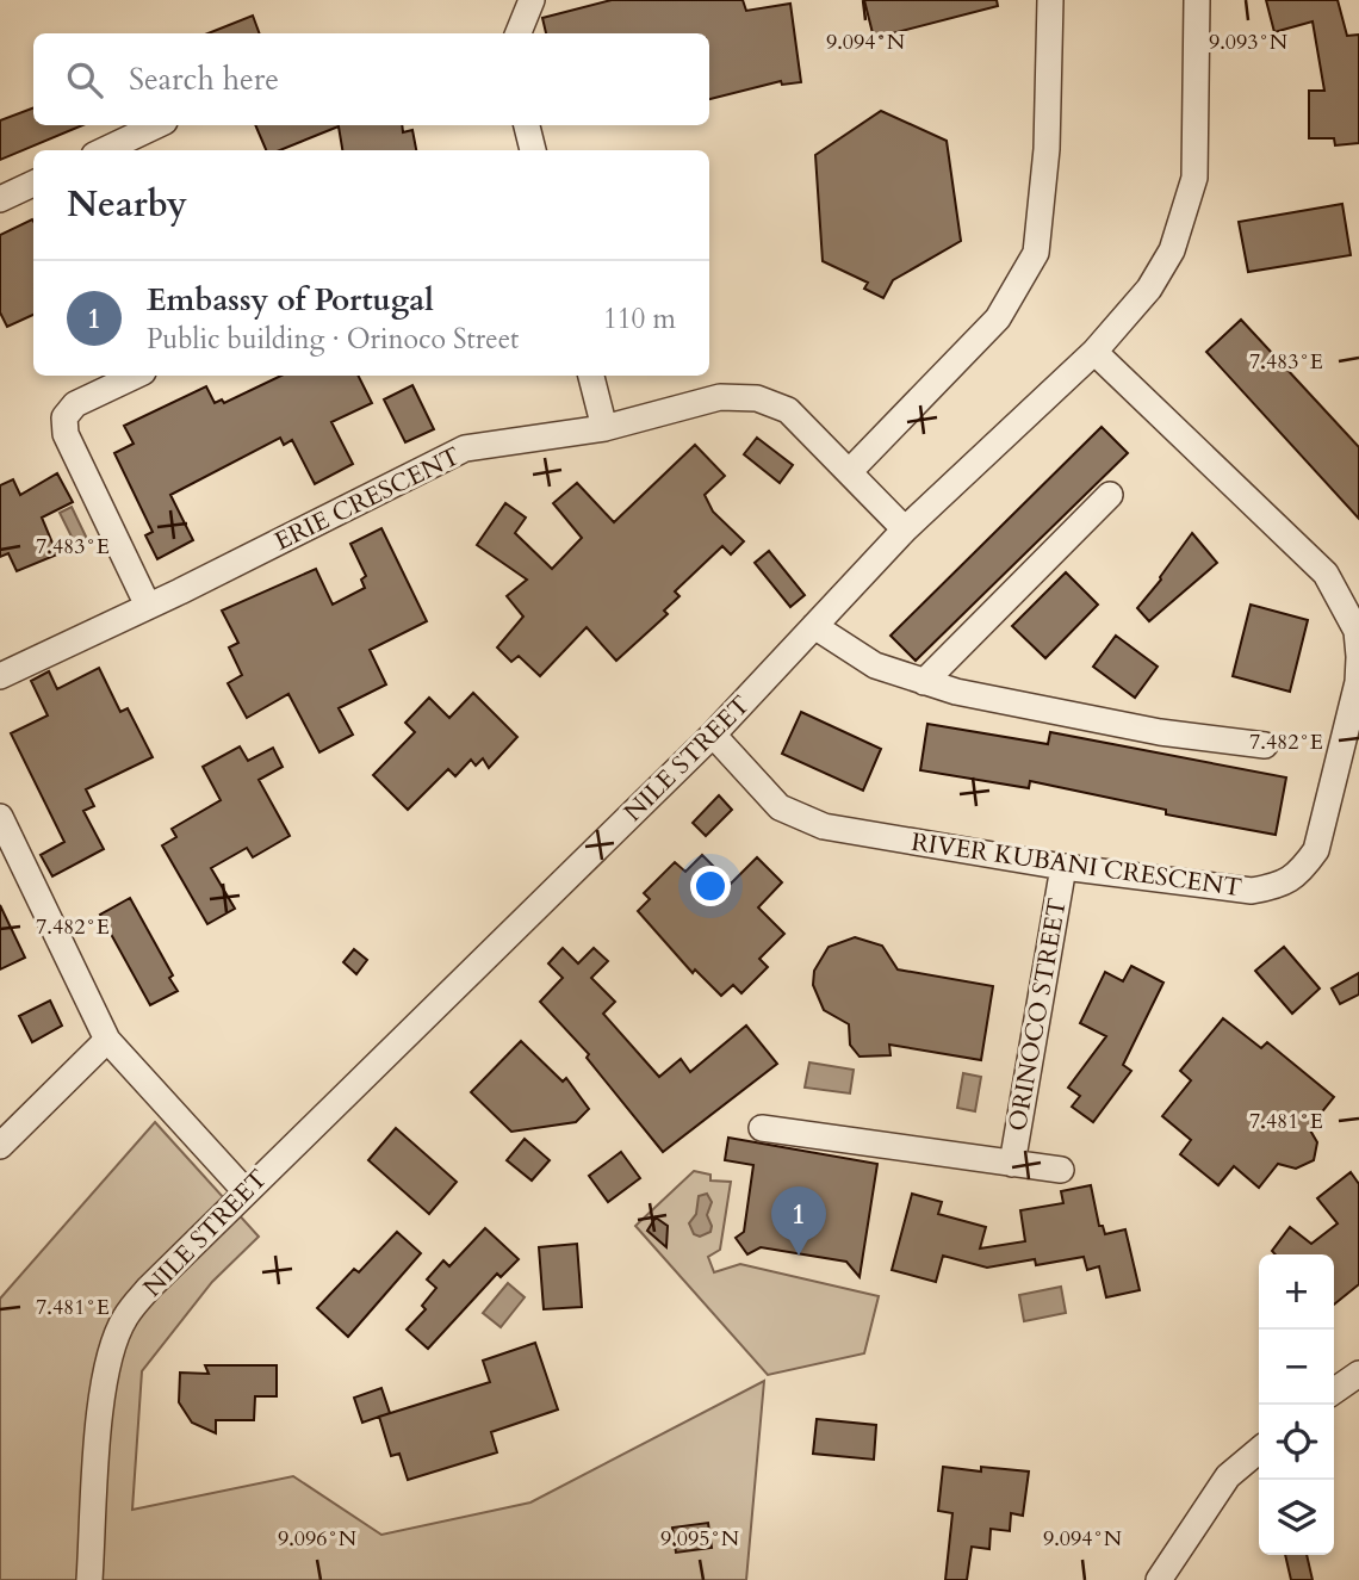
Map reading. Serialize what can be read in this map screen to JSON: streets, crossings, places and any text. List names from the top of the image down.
{
  "streets": {
    "street": [
      "ERIE CRESCENT",
      "NILE STREET",
      "RIVER KUBANI CRESCENT",
      "ORINOCO STREET"
    ]
  },
  "crossings": [
    ["ERIE CRESCENT", "NILE STREET"],
    ["NILE STREET", "RIVER KUBANI CRESCENT"],
    ["RIVER KUBANI CRESCENT", "ORINOCO STREET"]
  ],
  "page": {
    "search": "Search here",
    "heading": "Nearby",
    "list": [
      {
        "mark": "1",
        "name": "Embassy of Portugal",
        "note": "Public building · Orinoco Street",
        "value": "110 m"
      }
    ],
    "pins": "1",
    "map_buttons": ["+", "−"]
  },
  "coordinates": [
    "9.094°N",
    "9.093°N",
    "7.483°E",
    "7.482°E",
    "7.481°E",
    "9.096°N",
    "9.095°N"
  ]
}
